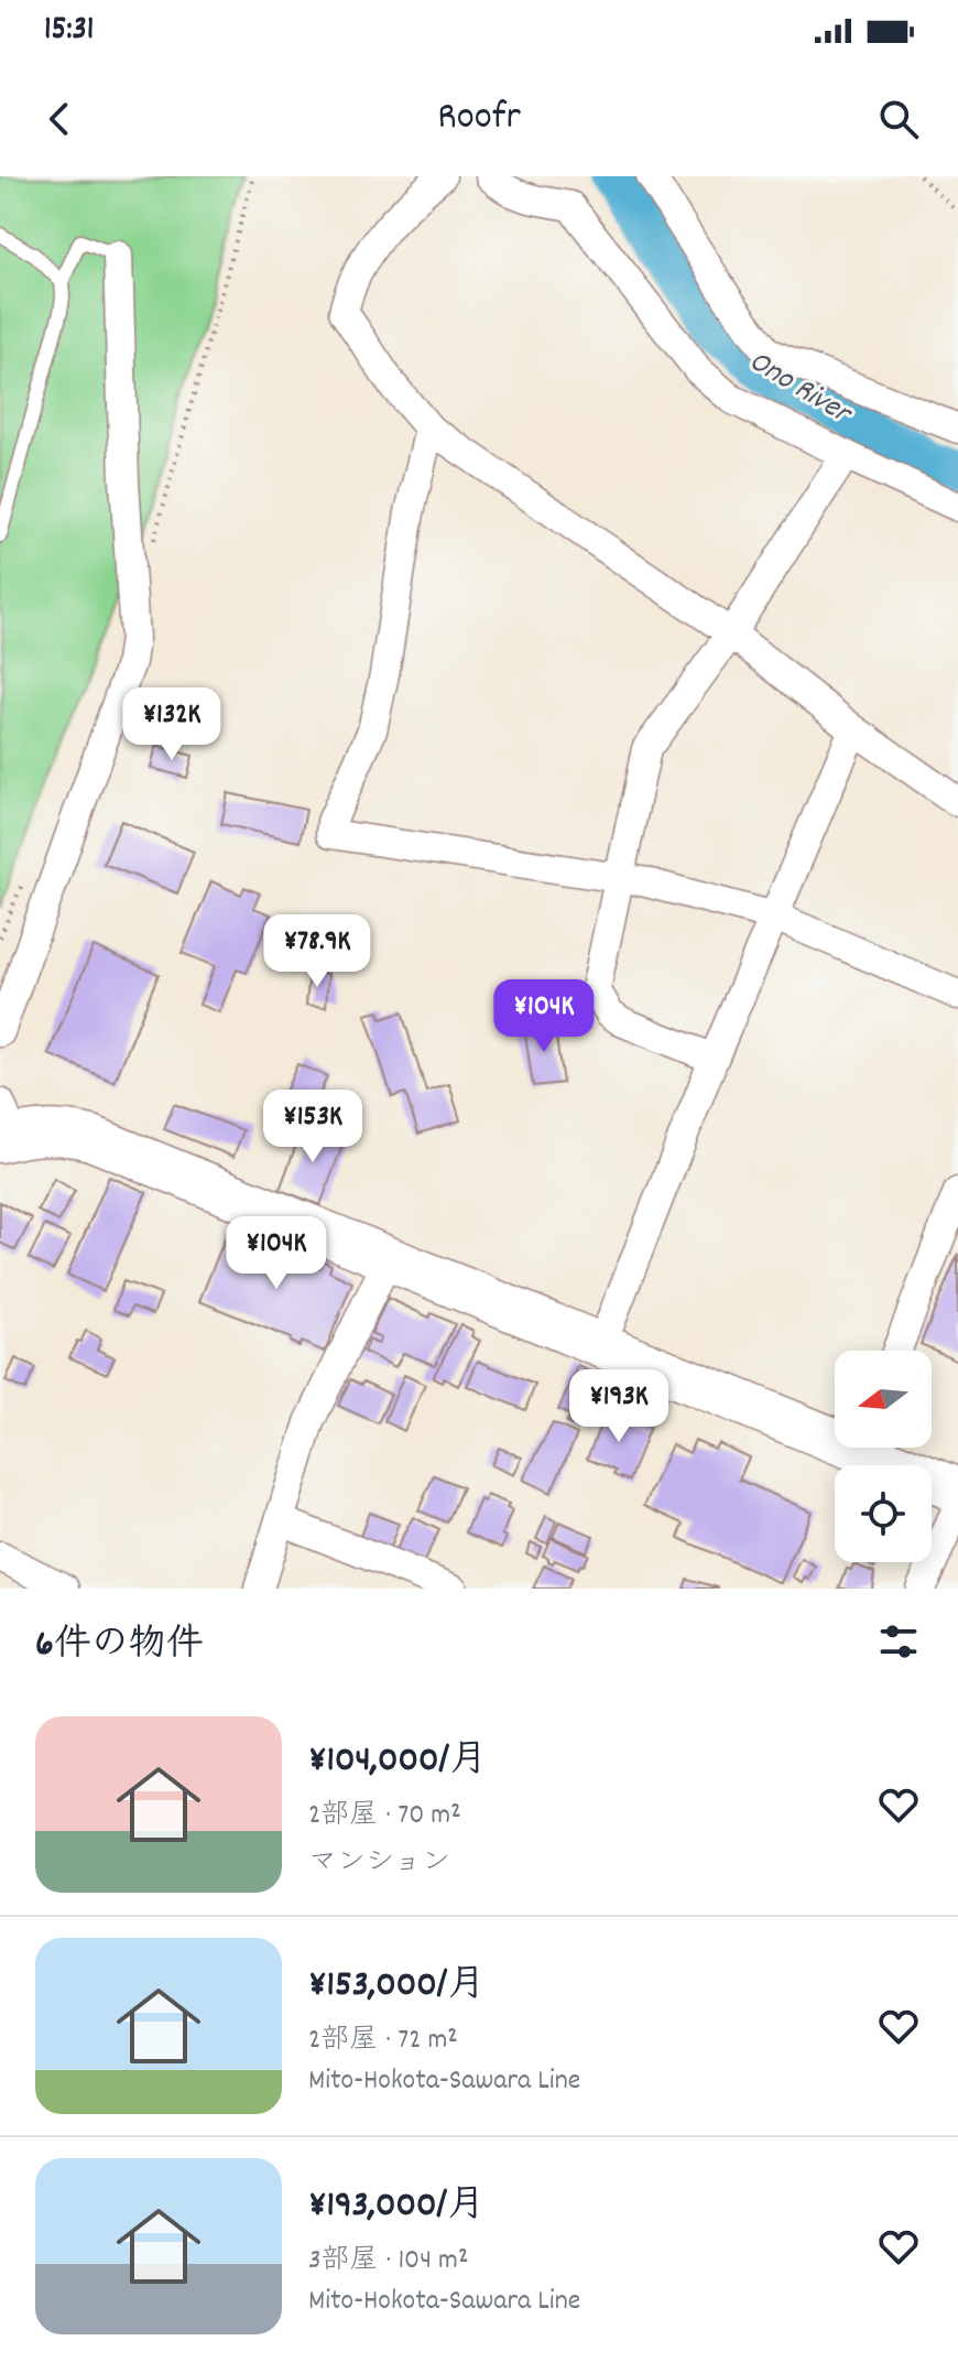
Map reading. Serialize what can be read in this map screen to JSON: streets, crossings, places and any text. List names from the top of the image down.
{
  "water": ["Ono River"],
  "north": "left",
  "page": {
    "status": "15:31",
    "header": "Roofr",
    "price": [
      "¥132K",
      "¥78.9K",
      "¥104K",
      "¥153K",
      "¥104K",
      "¥193K"
    ],
    "heading": "6件の物件",
    "list": [
      {
        "name": "¥104,000/月",
        "note": "2部屋 · 70 m² · マンション"
      },
      {
        "name": "¥153,000/月",
        "note": "2部屋 · 72 m² · Mito-Hokota-Sawara Line"
      },
      {
        "name": "¥193,000/月",
        "note": "3部屋 · 104 m² · Mito-Hokota-Sawara Line"
      }
    ]
  }
}
